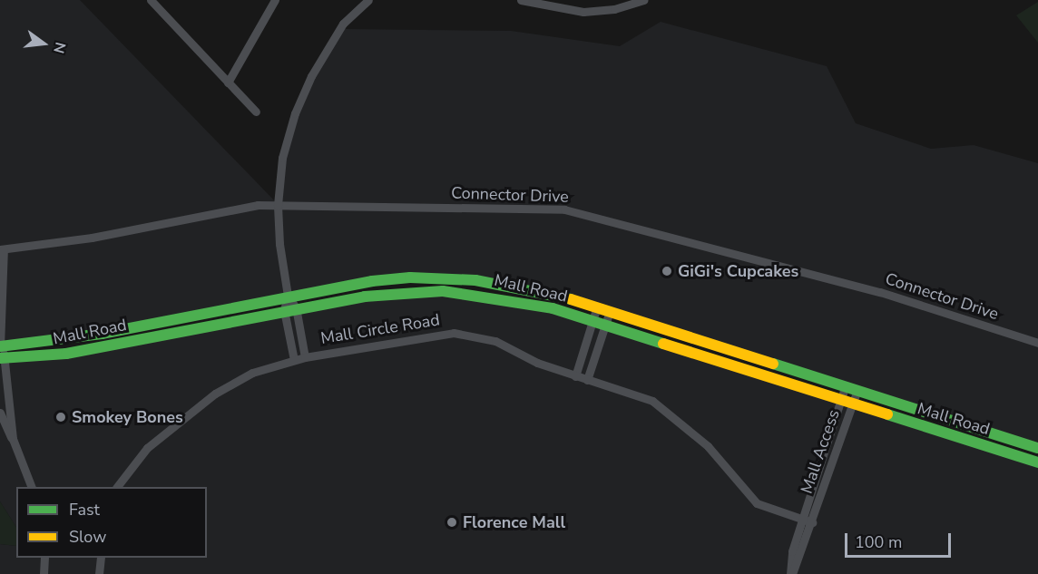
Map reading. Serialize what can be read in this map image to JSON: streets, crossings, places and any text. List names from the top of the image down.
{
  "streets": {
    "main road": ["Mall Road"],
    "street": ["Connector Drive", "Mall Circle Road", "Mall Access"]
  },
  "crossings": [
    ["Mall Road", "Mall Access"],
    ["Mall Circle Road", "Mall Access"]
  ],
  "places": ["GiGi's Cupcakes", "Smokey Bones", "Florence Mall"],
  "legend": ["Fast", "Slow"],
  "scale_bar": "100 m",
  "north": "right"
}
